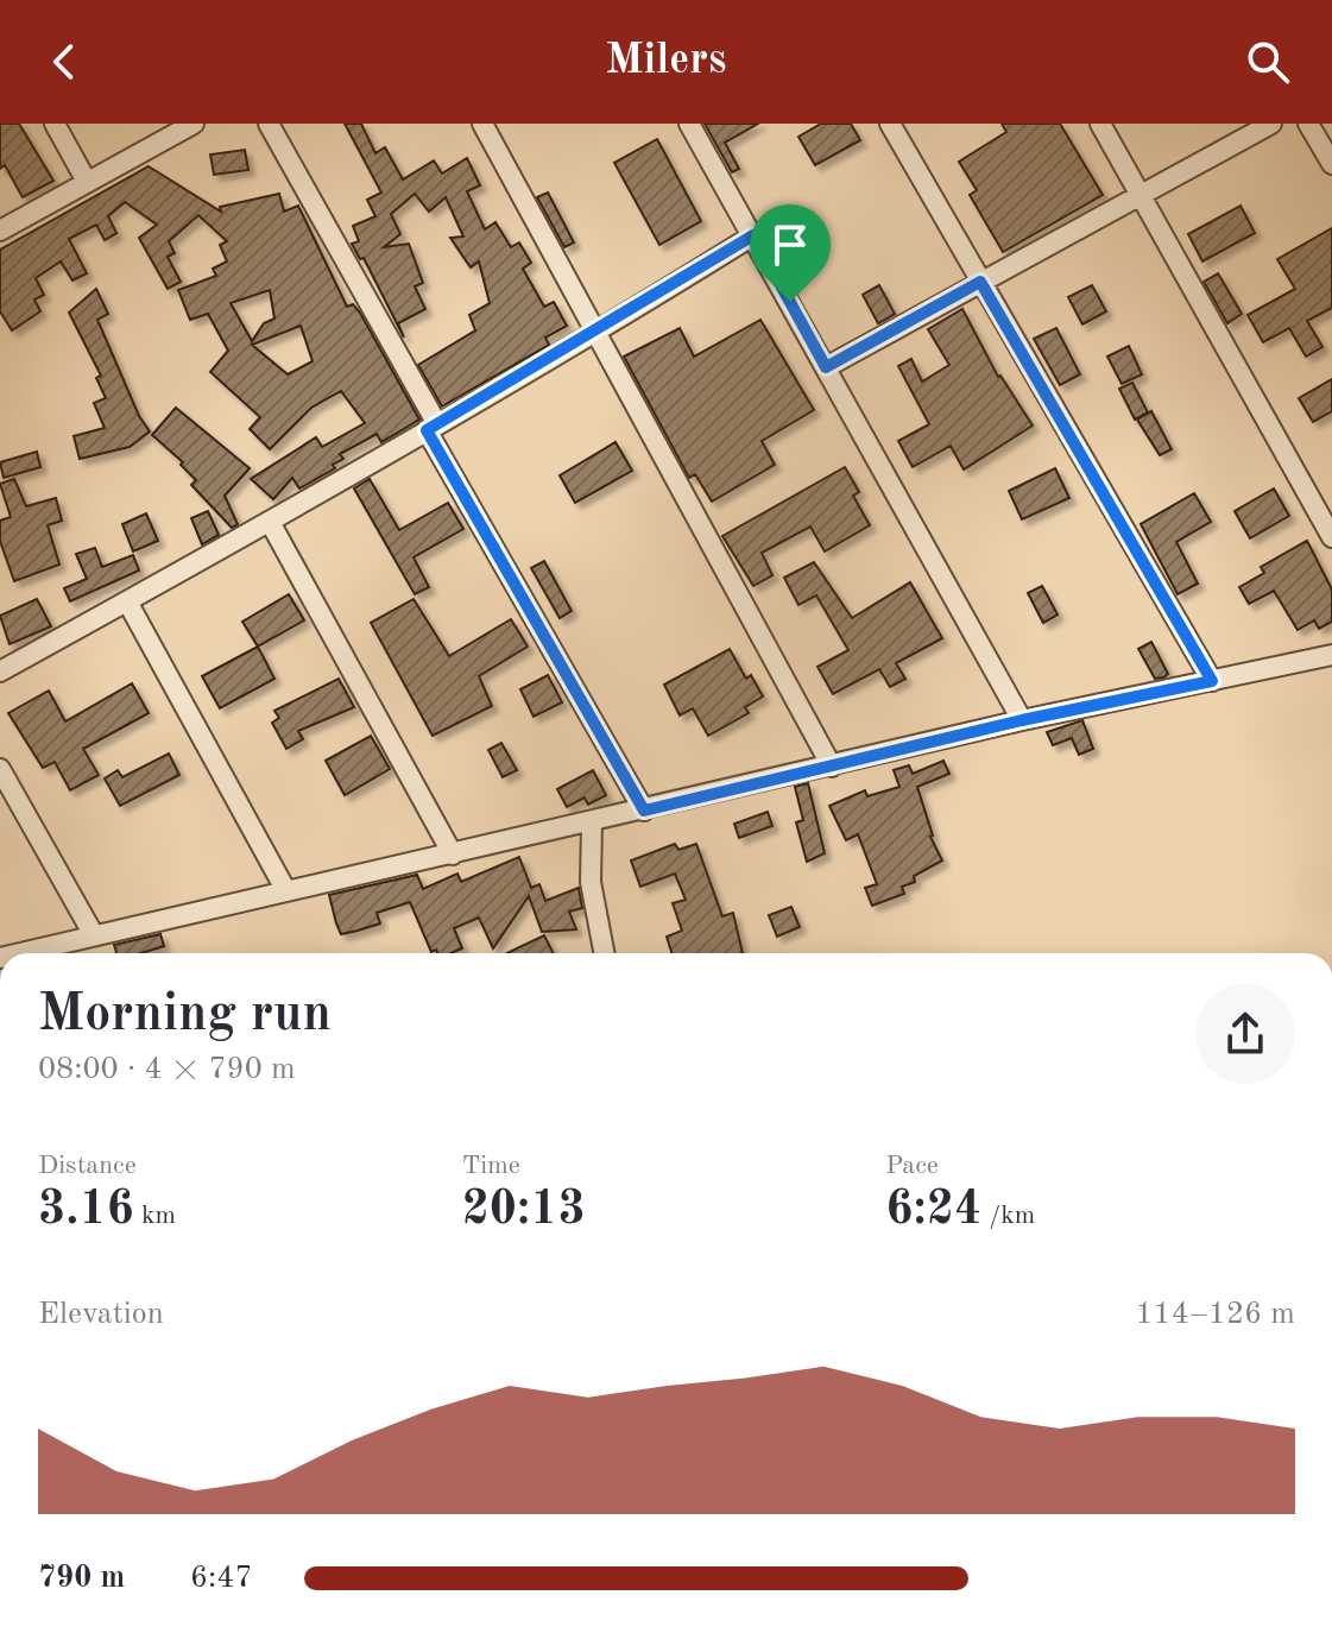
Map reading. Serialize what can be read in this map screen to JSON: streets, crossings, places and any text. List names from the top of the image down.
{
  "page": {
    "header": "Milers",
    "heading": ["Morning run", "08:00 · 4 × 790 m"],
    "stats": [
      ["Distance", "3.16 km"],
      ["Time", "20:13"],
      ["Pace", "6:24 /km"]
    ],
    "chart": ["Elevation", "114–126 m"],
    "list": [
      {
        "name": "790 m",
        "note": "6:47"
      }
    ]
  }
}
